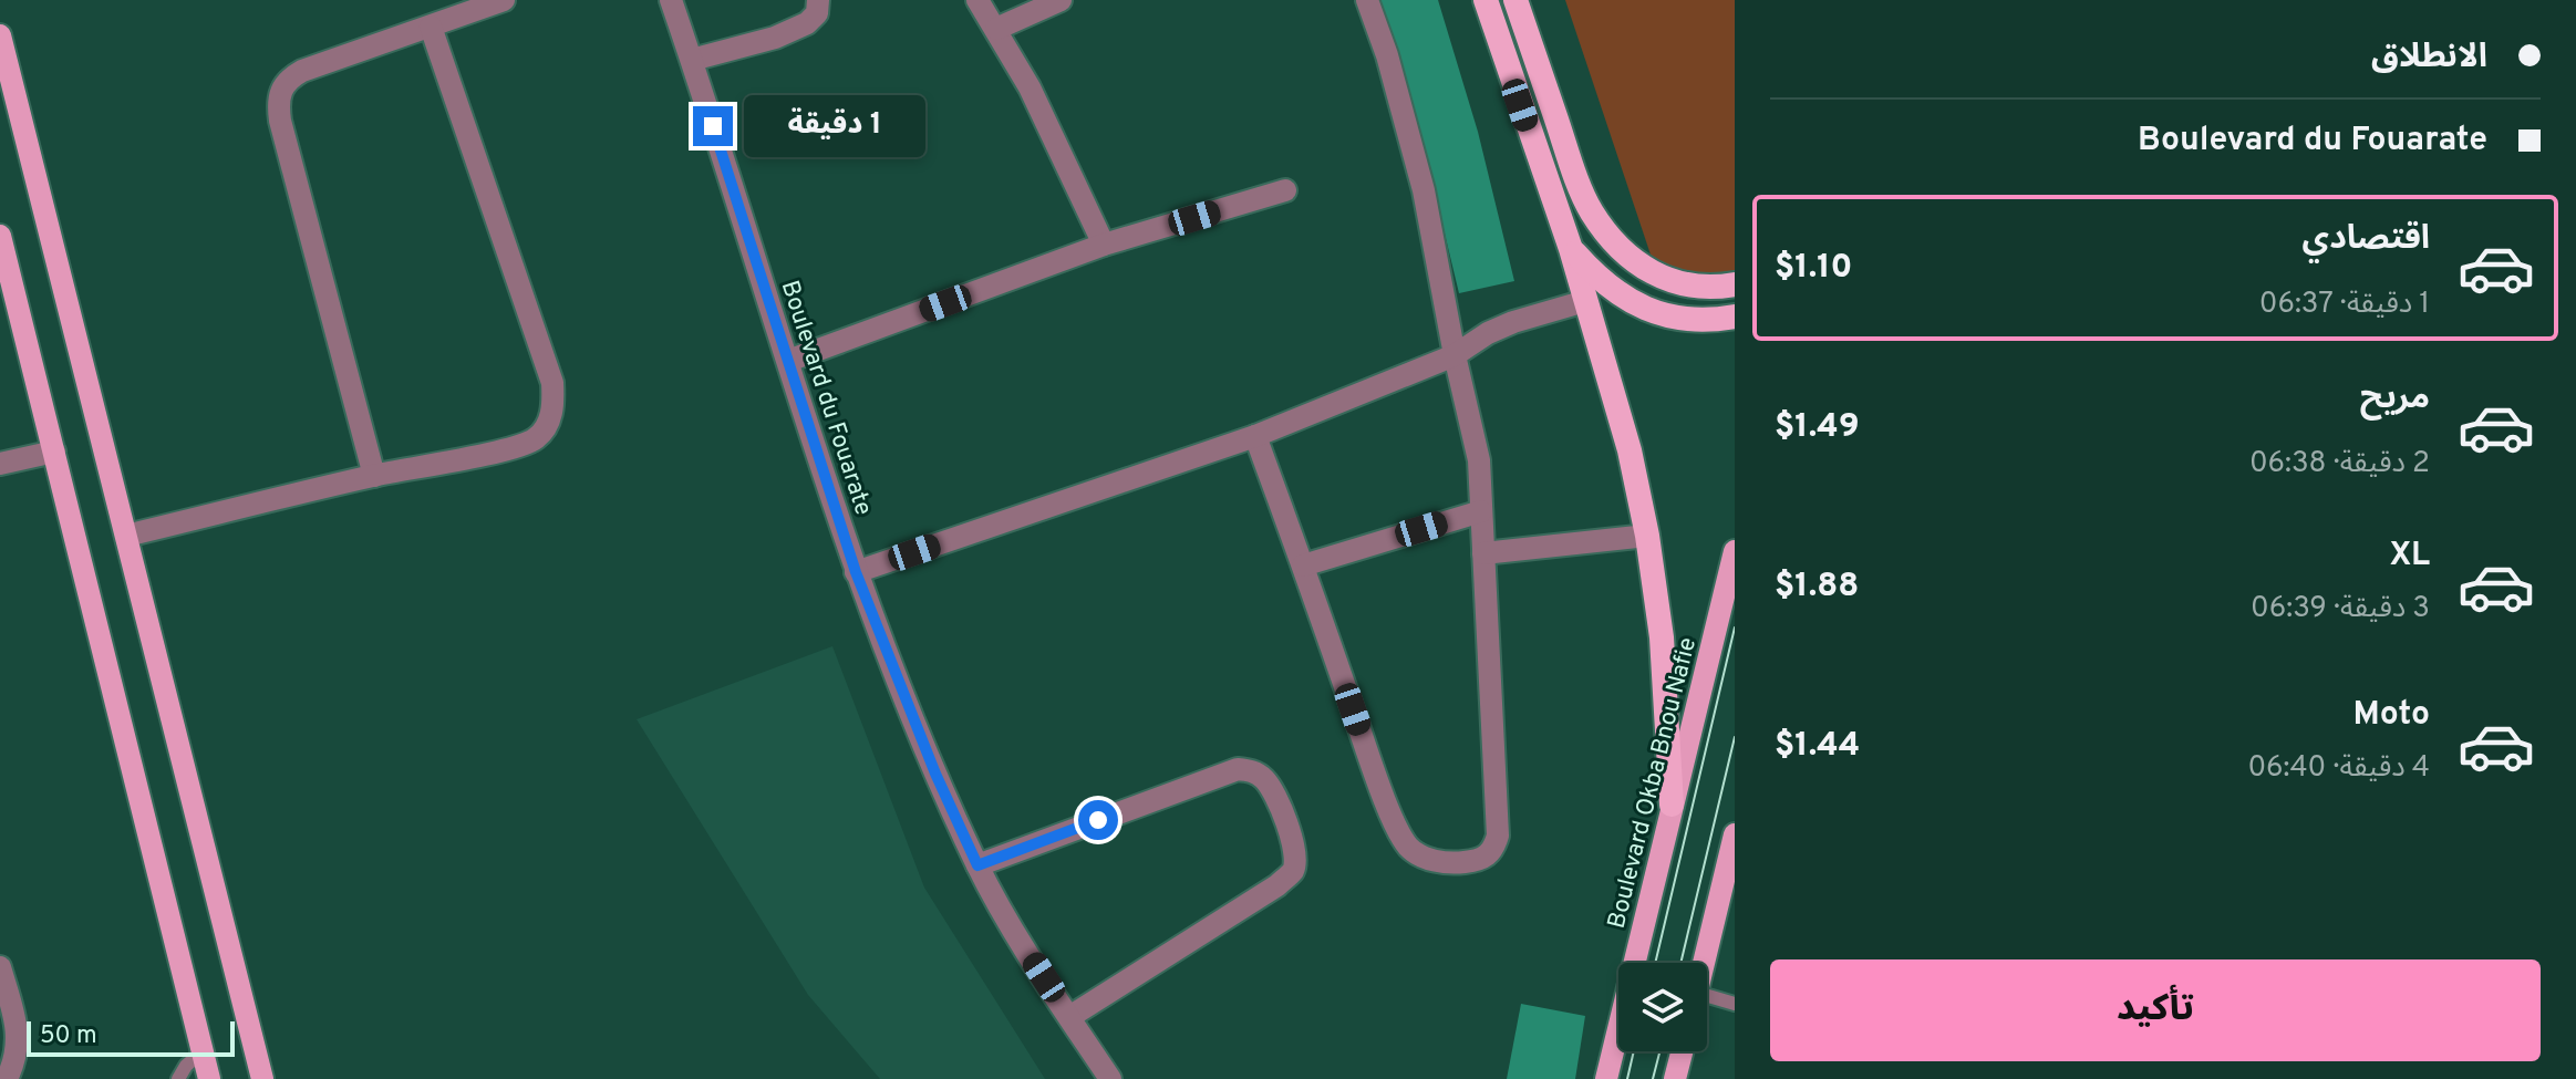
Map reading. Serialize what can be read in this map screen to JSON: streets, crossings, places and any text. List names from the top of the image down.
{
  "streets": {
    "main road": ["Boulevard Okba Bnou Nafie"],
    "street": ["Boulevard du Fouarate"]
  },
  "scale_bar": "50 m",
  "page": {
    "banner": ["الانطلاق", "Boulevard du Fouarate"],
    "bubble": "1 دقيقة",
    "list": [
      {
        "name": "اقتصادي",
        "note": "1 دقيقة · 06:37",
        "value": "$1.10"
      },
      {
        "name": "مريح",
        "note": "2 دقيقة · 06:38",
        "value": "$1.49"
      },
      {
        "name": "XL",
        "note": "3 دقيقة · 06:39",
        "value": "$1.88"
      },
      {
        "name": "Moto",
        "note": "4 دقيقة · 06:40",
        "value": "$1.44"
      }
    ],
    "buttons": "تأكيد",
    "scale": "50 m"
  }
}
